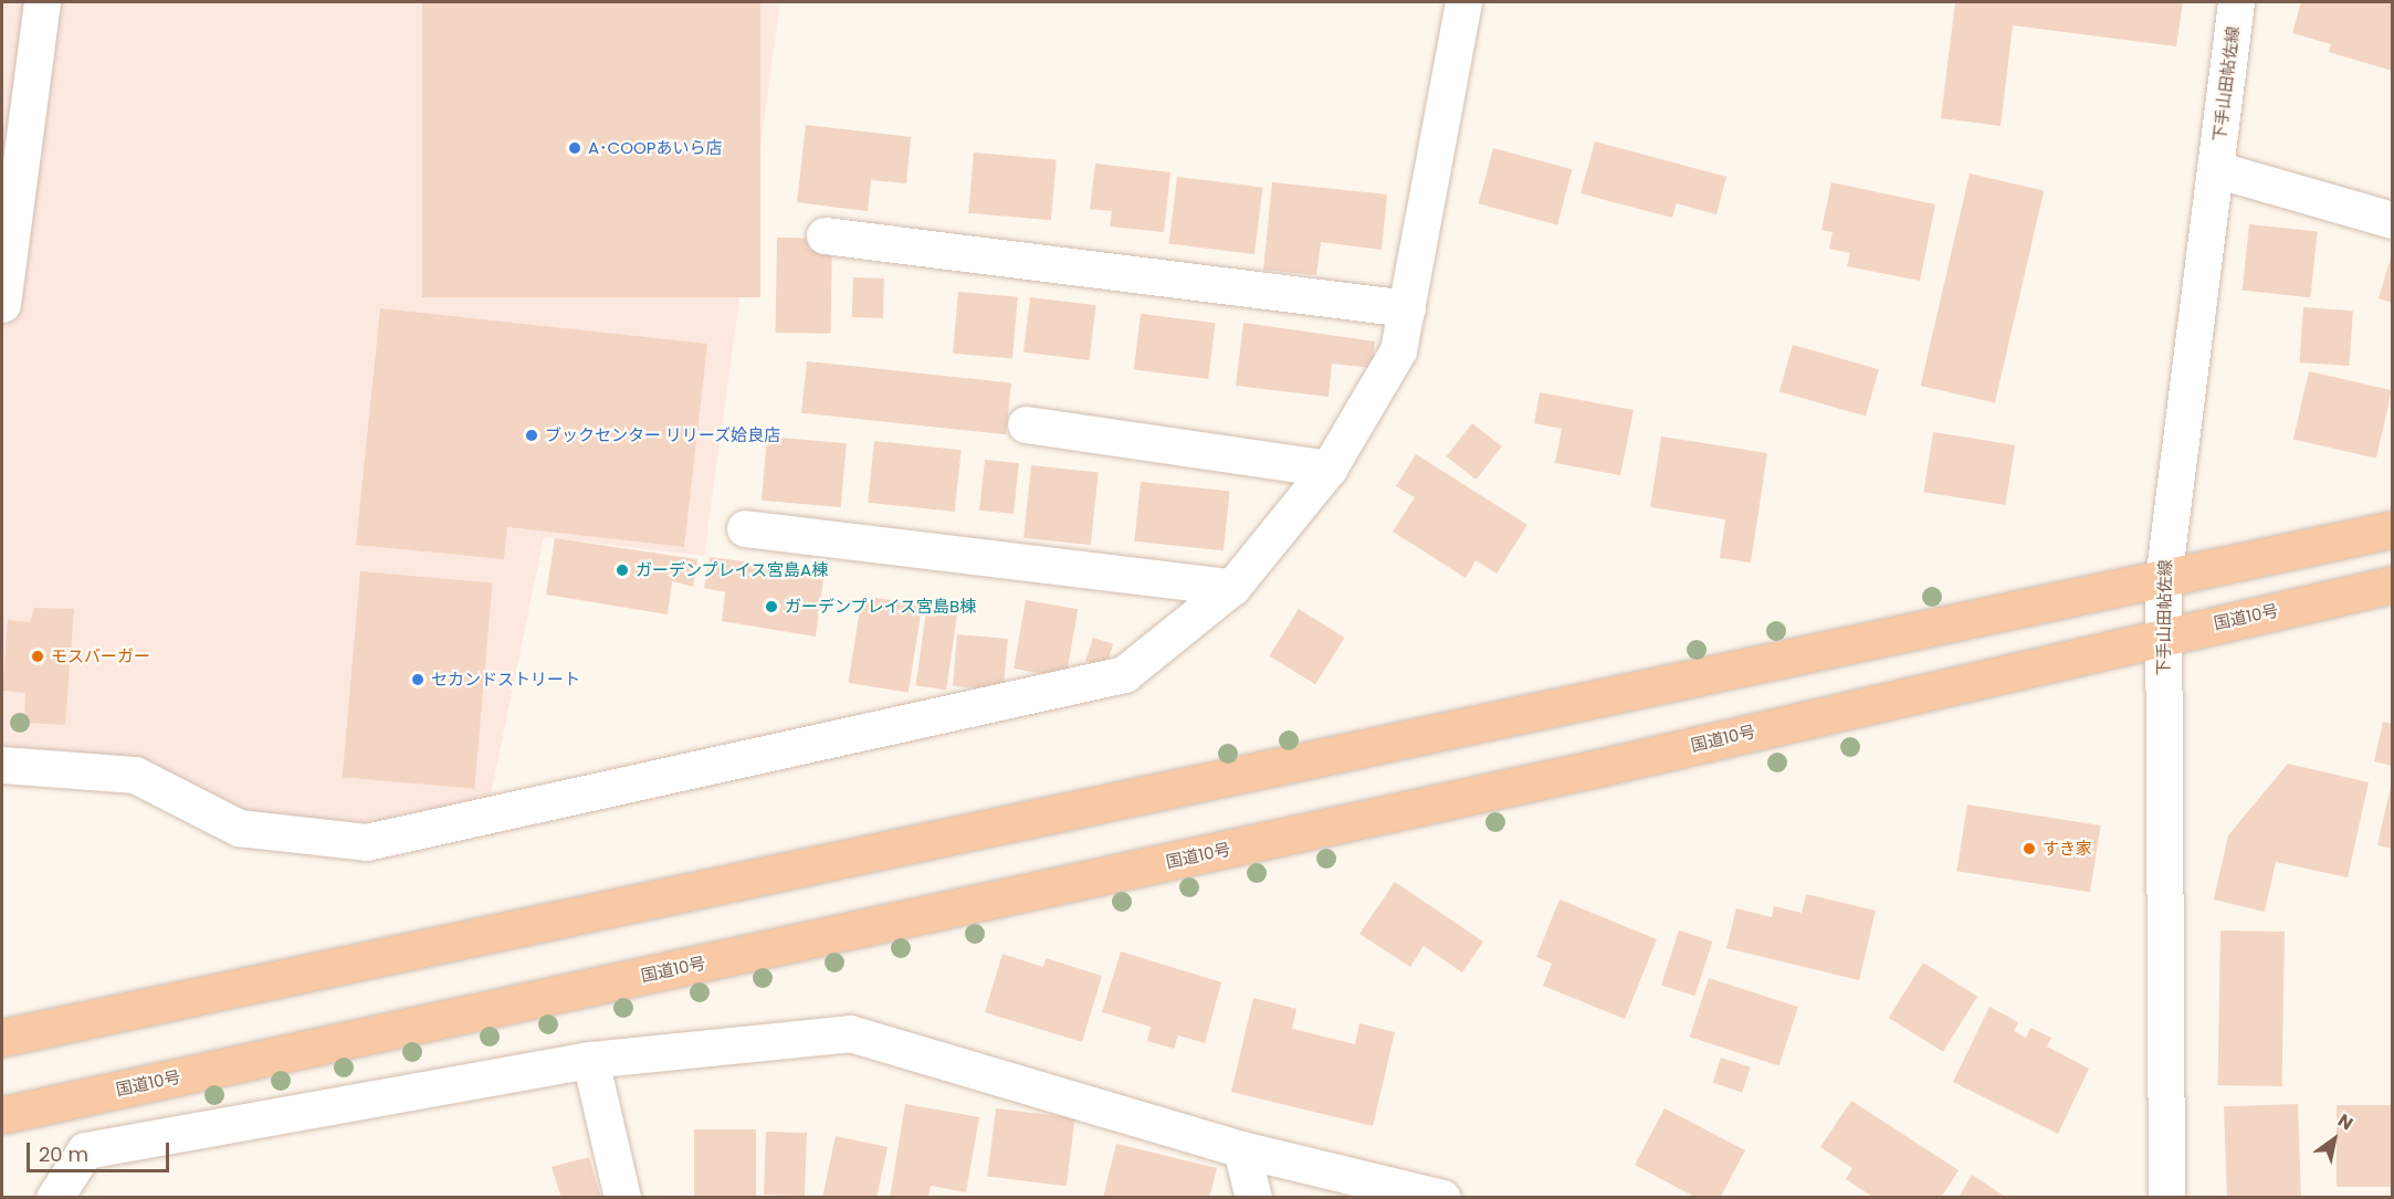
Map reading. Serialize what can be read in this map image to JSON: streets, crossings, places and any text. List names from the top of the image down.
{
  "streets": {
    "highway": ["国道10号"],
    "street": ["下手山田帖佐線"]
  },
  "crossings": [
    ["下手山田帖佐線", "国道10号"]
  ],
  "places": [
    "A･COOPあいら店",
    "ブックセンター リリーズ姶良店",
    "ガーデンプレイス宮島A棟",
    "ガーデンプレイス宮島B棟",
    "モスバーガー",
    "セカンドストリート",
    "すき家"
  ],
  "scale_bar": "20 m",
  "north": "top right"
}
